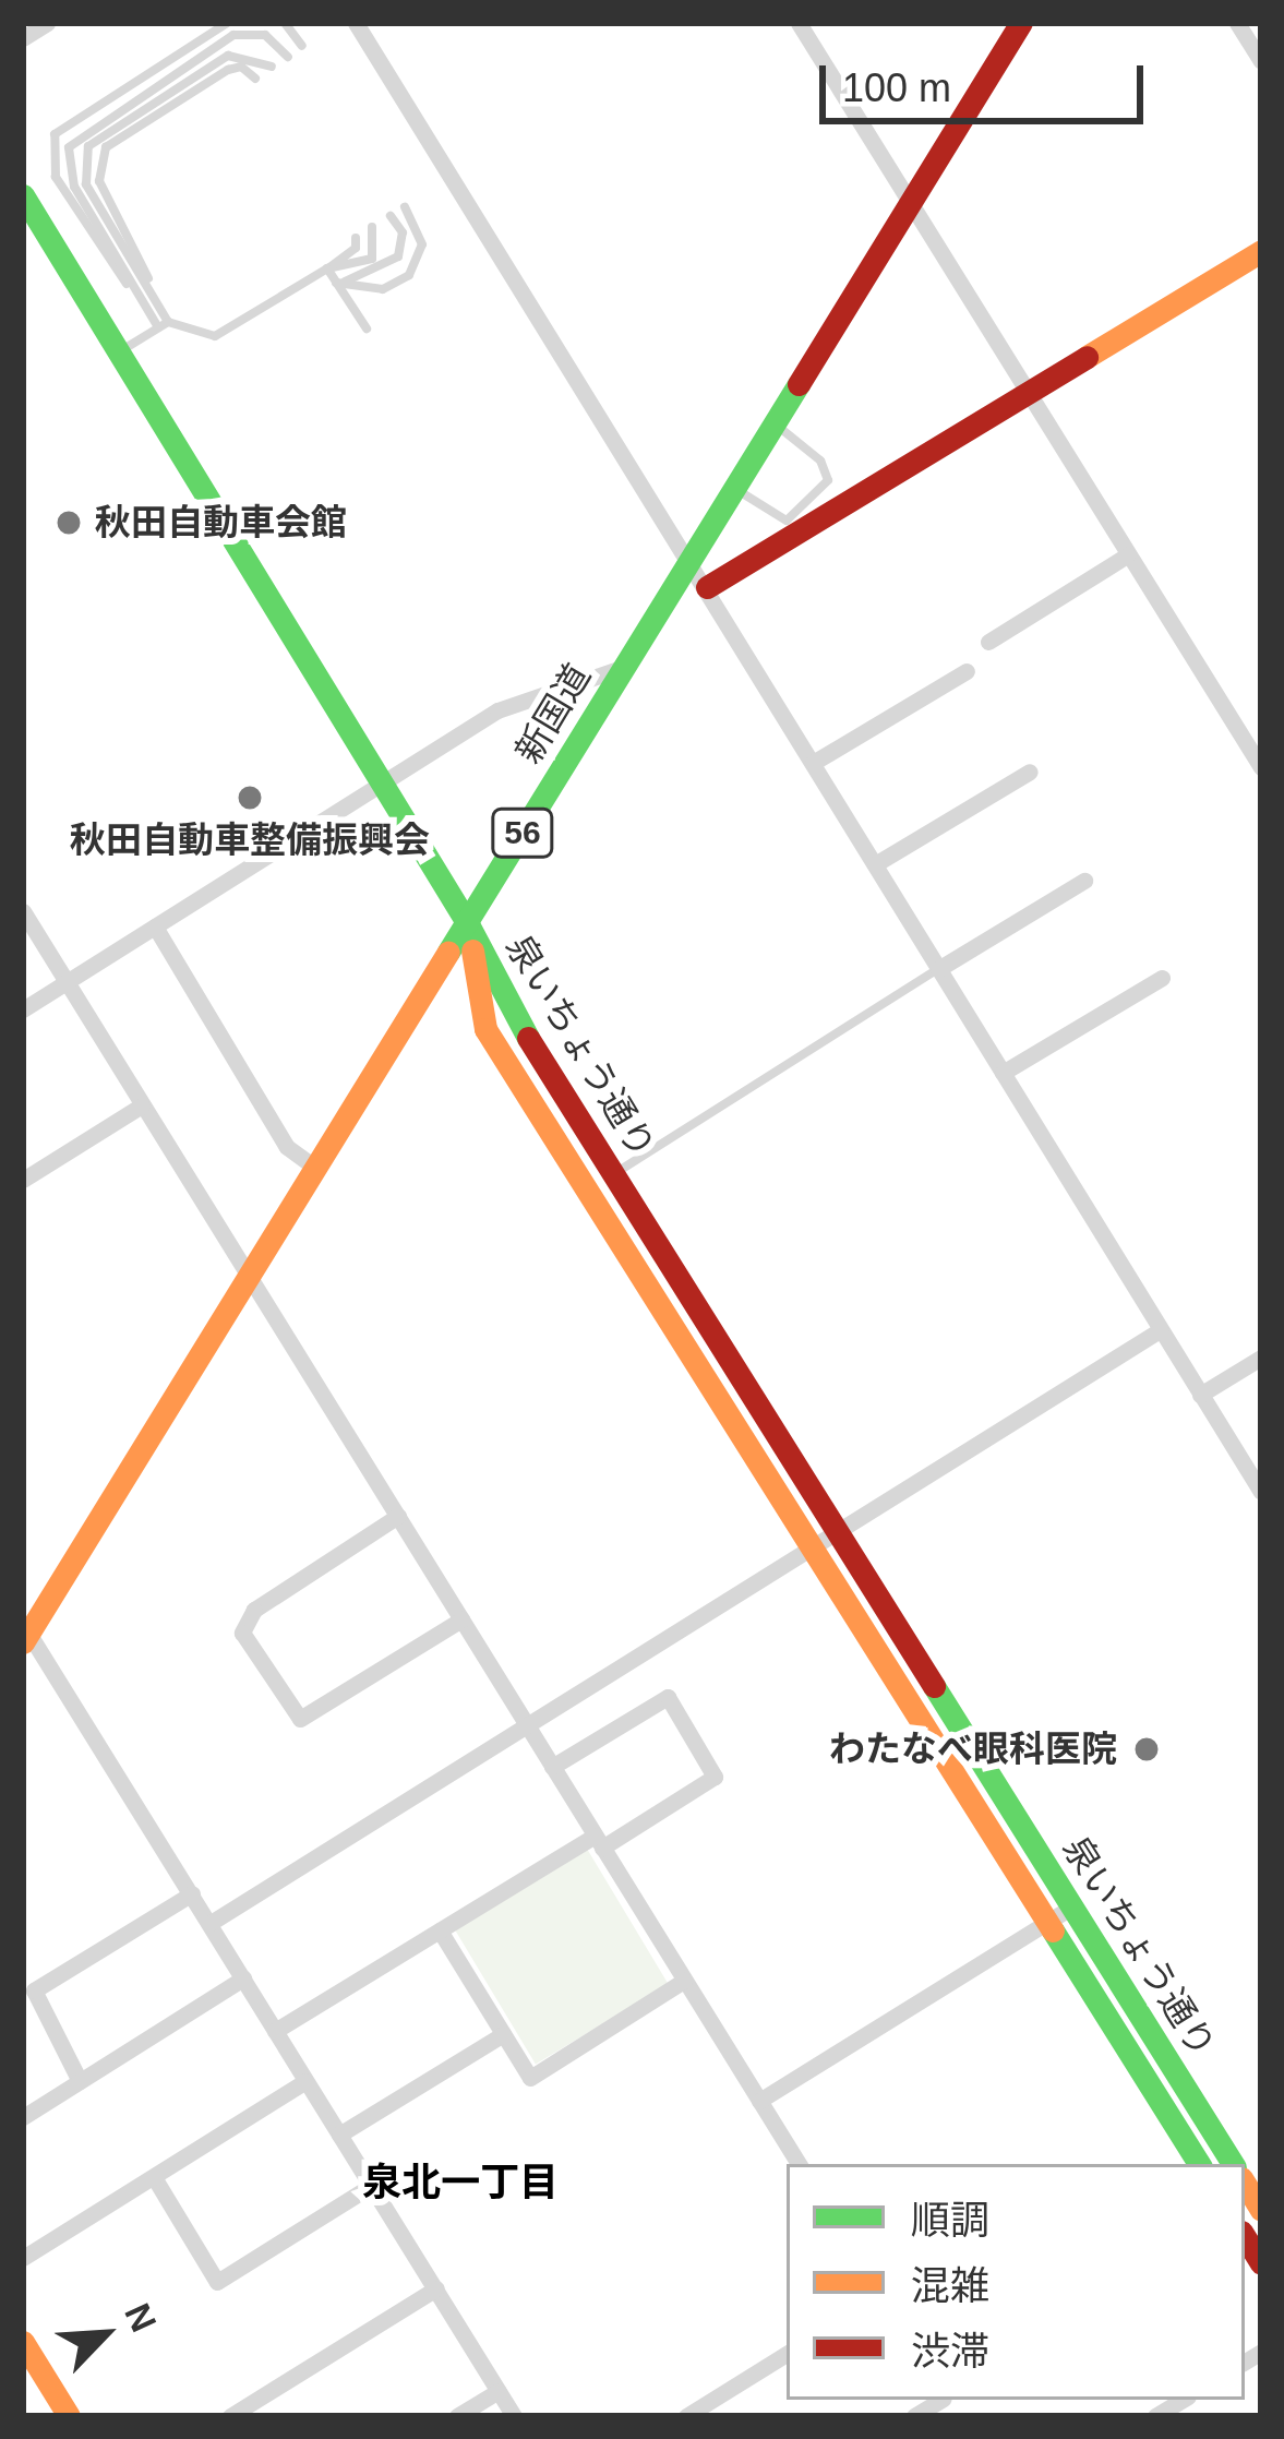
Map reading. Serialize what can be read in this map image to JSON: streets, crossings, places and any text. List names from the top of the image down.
{
  "streets": {
    "main road": ["新国道", "56", "泉いちょう通り"]
  },
  "crossings": [
    ["新国道", "泉いちょう通り"]
  ],
  "districts": ["泉北一丁目"],
  "places": ["秋田自動車会館", "秋田自動車整備振興会", "わたなべ眼科医院"],
  "legend": ["順調", "混雑", "渋滞"],
  "scale_bar": "100 m",
  "north": "top right"
}
